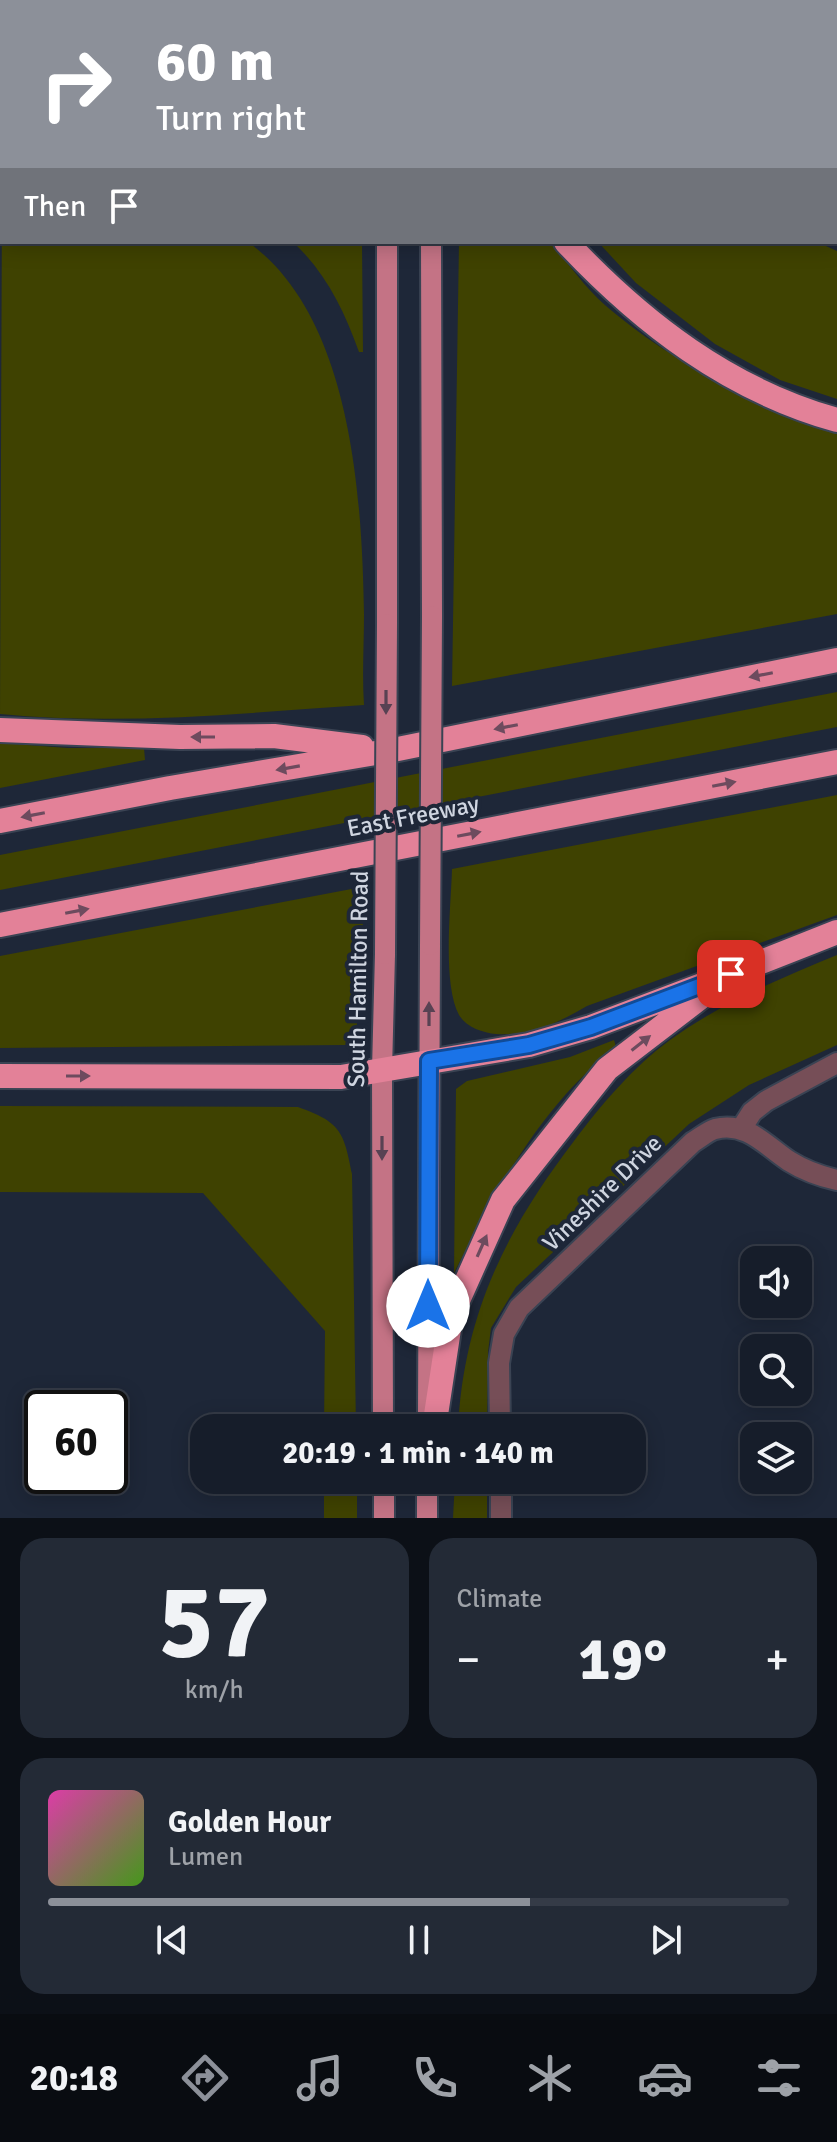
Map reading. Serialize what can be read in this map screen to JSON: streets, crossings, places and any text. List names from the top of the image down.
{
  "streets": {
    "highway": ["East Freeway"],
    "main road": ["South Hamilton Road"],
    "street": ["Vineshire Drive"]
  },
  "page": {
    "turn": ["60 m", "Turn right"],
    "then": "Then",
    "limit": "60",
    "trip": "20:19 · 1 min · 140 m",
    "tile": [
      ["57", "km/h"],
      "Climate"
    ],
    "heat": ["−", "19°", "+"],
    "song": ["Golden Hour", "Lumen"],
    "tabs": "20:18"
  }
}
